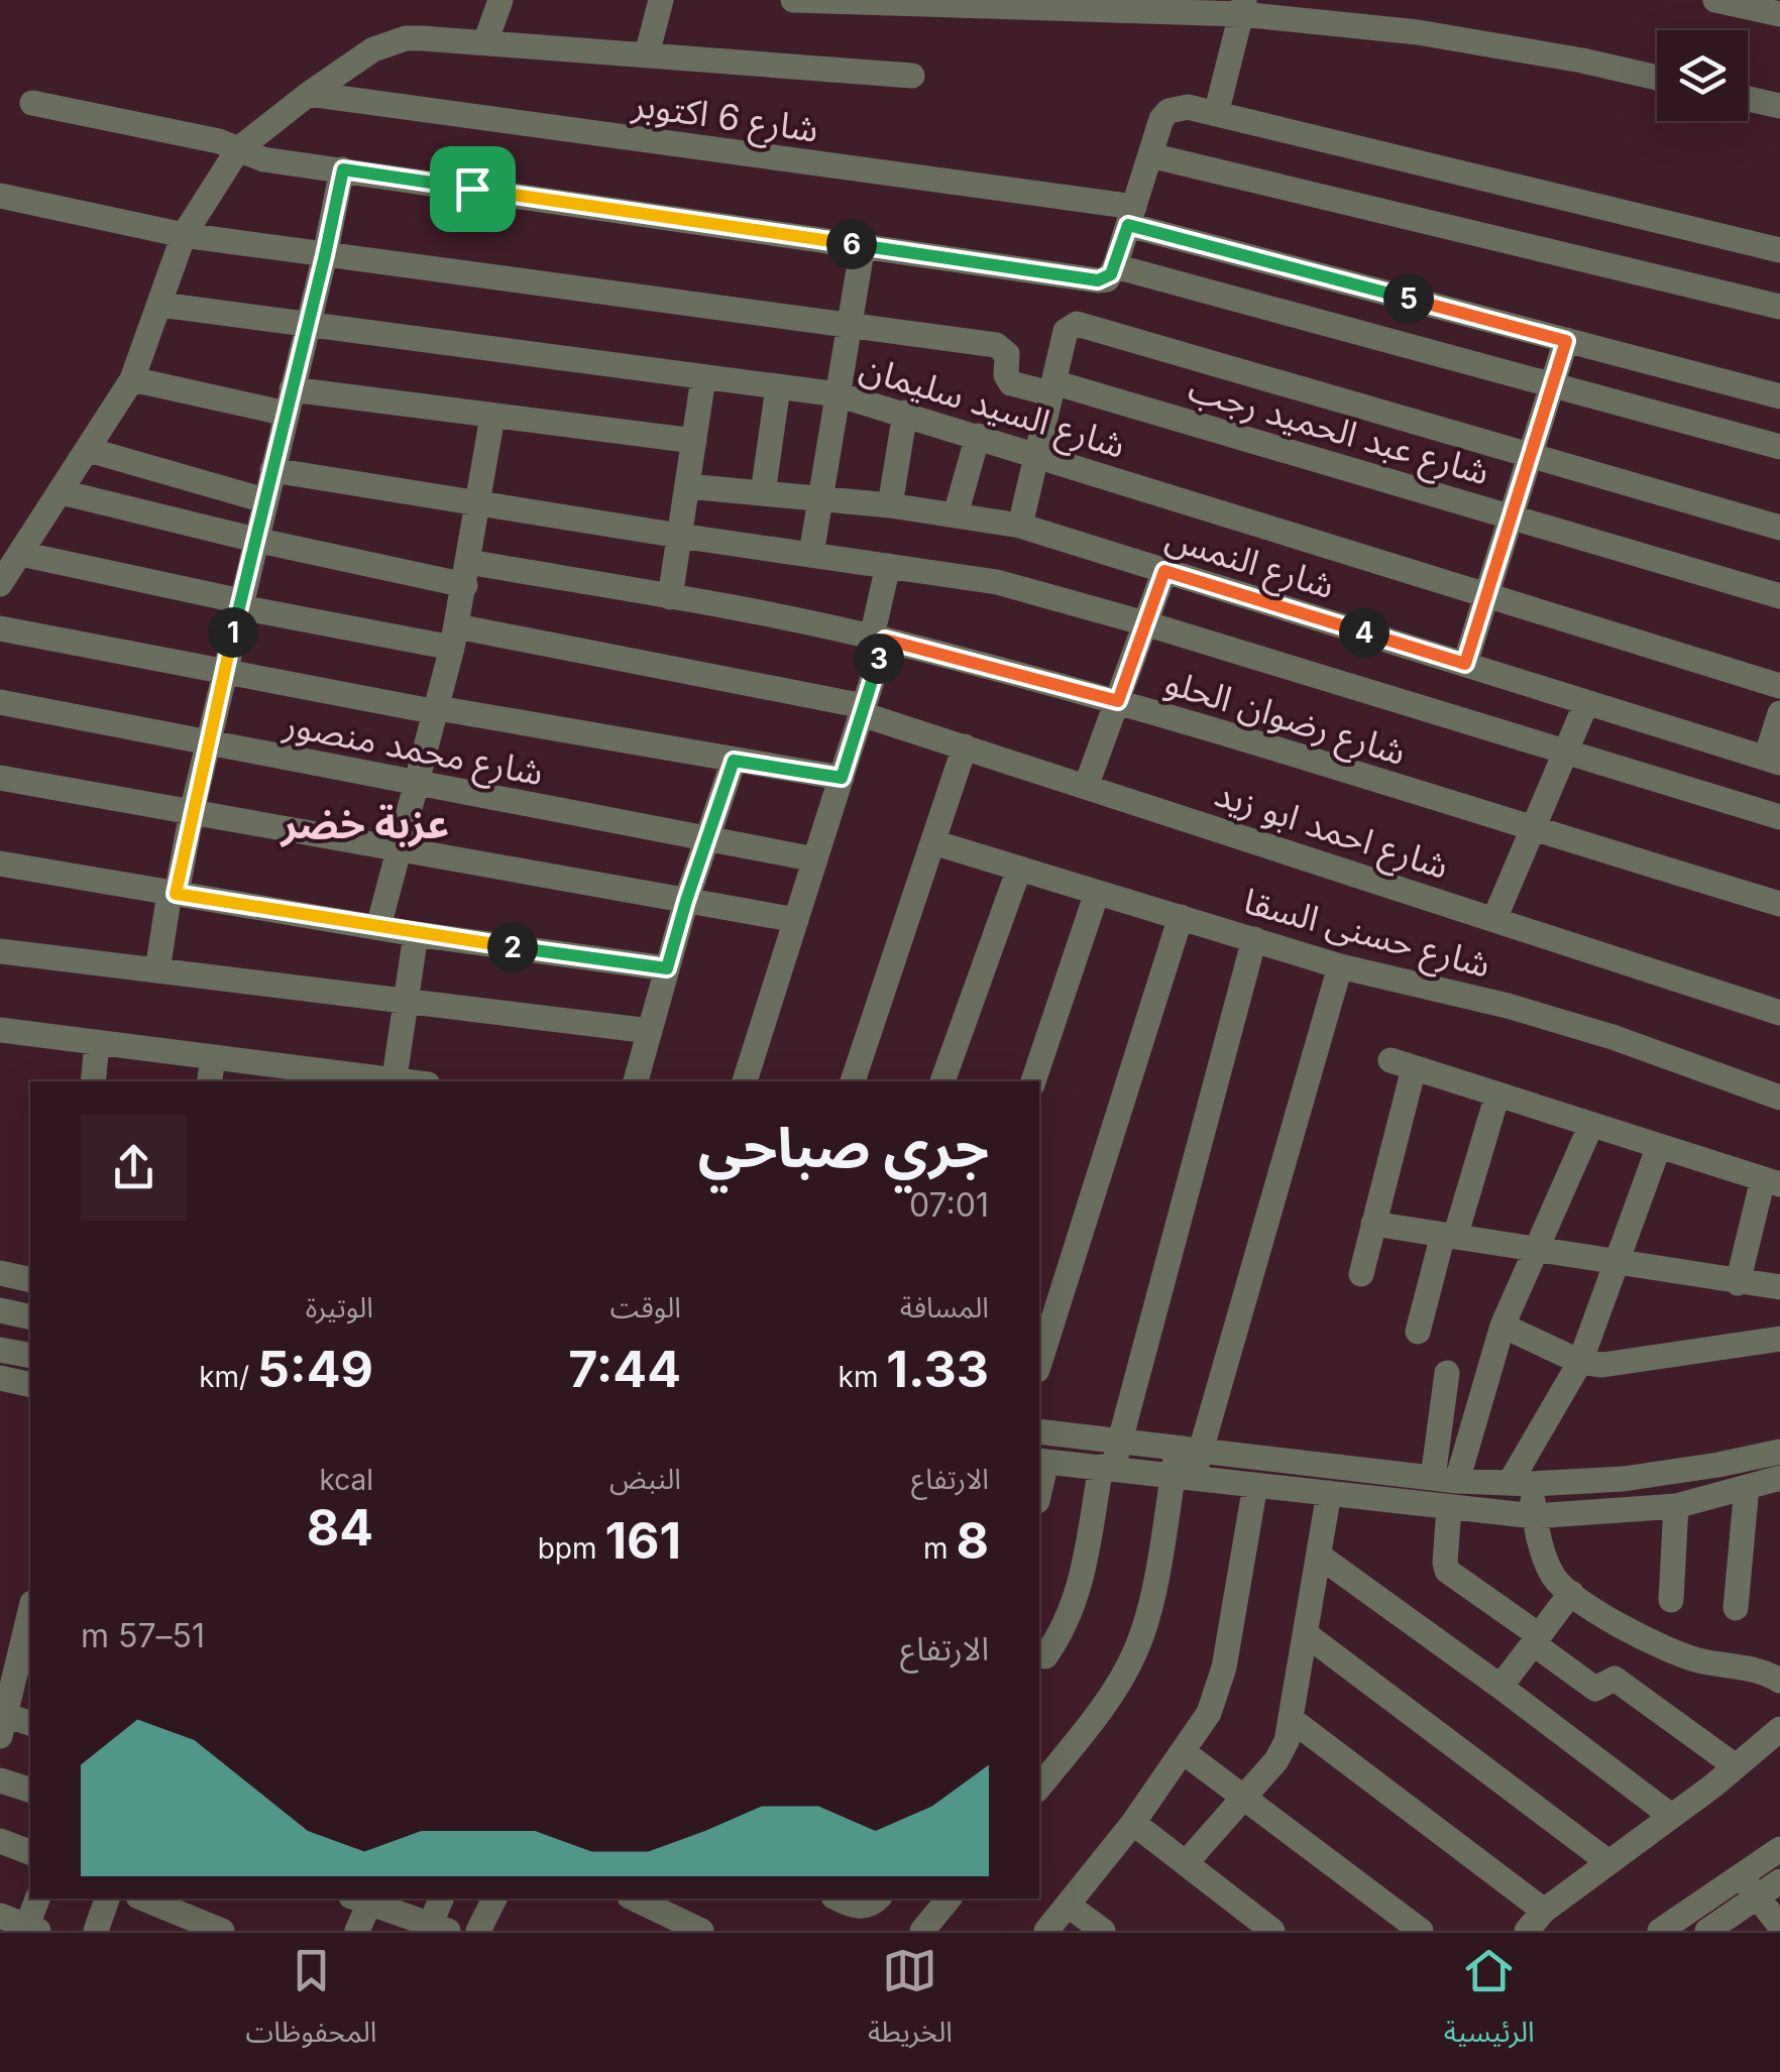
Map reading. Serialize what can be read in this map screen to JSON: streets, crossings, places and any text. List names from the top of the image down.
{
  "streets": {
    "street": [
      "شارع 6 اكتوبر",
      "شارع السيد سليمان",
      "شارع عبد الحميد رجب",
      "شارع النمس",
      "شارع رضوان الحلو",
      "شارع محمد منصور",
      "شارع احمد ابو زيد",
      "شارع حسنى السقا"
    ]
  },
  "districts": ["عزبة خضر"],
  "page": {
    "pins": [
      "6",
      "5",
      "1",
      "4",
      "3",
      "2"
    ],
    "heading": ["جري صباحي", "07:01"],
    "stats": [
      ["المسافة", "1.33 km"],
      ["الوقت", "7:44"],
      ["الوتيرة", "5:49 /km"],
      ["الارتفاع", "8 m"],
      ["النبض", "161 bpm"],
      ["kcal", "84"]
    ],
    "chart": ["الارتفاع", "51–57 m"],
    "tabs": ["الرئيسية", "الخريطة", "المحفوظات"]
  }
}
